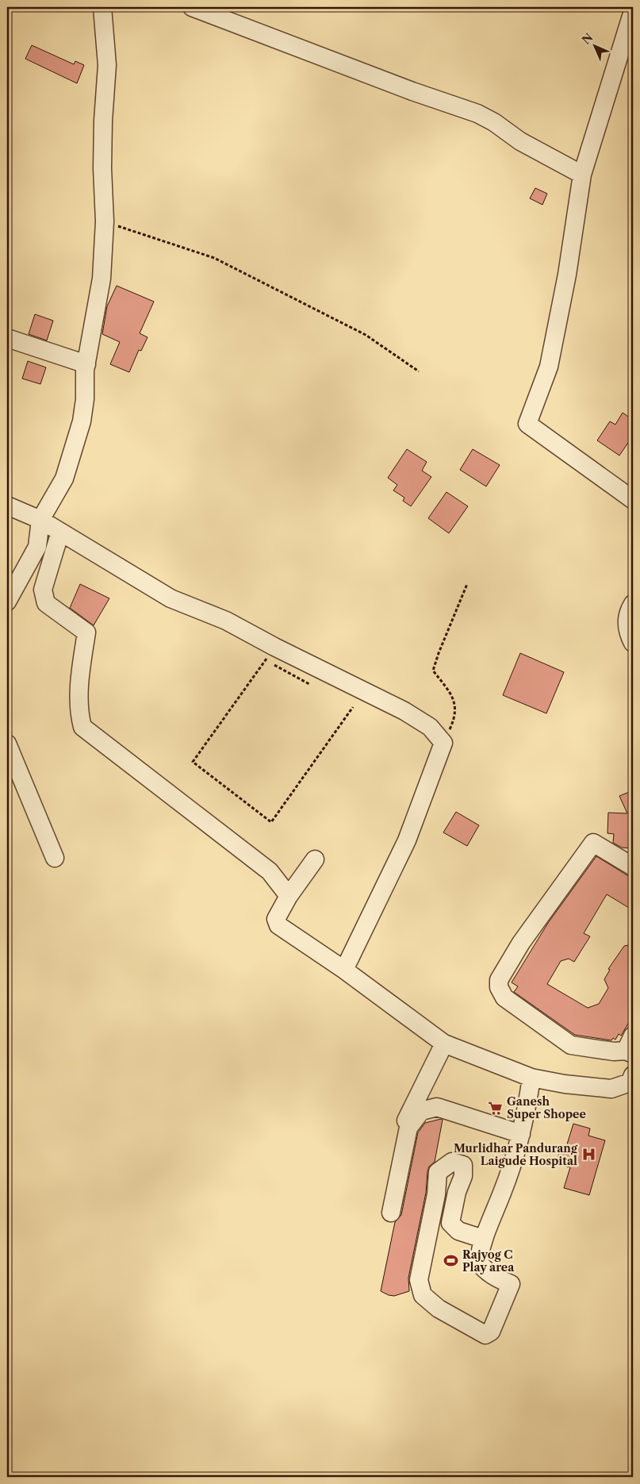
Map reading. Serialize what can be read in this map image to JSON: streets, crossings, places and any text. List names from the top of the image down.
{
  "places": {
    "supermarket": ["Ganesh Super Shopee"],
    "hospital": ["Murlidhar Pandurang Laigude Hospital"],
    "sports": ["Rajyog C Play area"]
  },
  "north": "top left"
}
